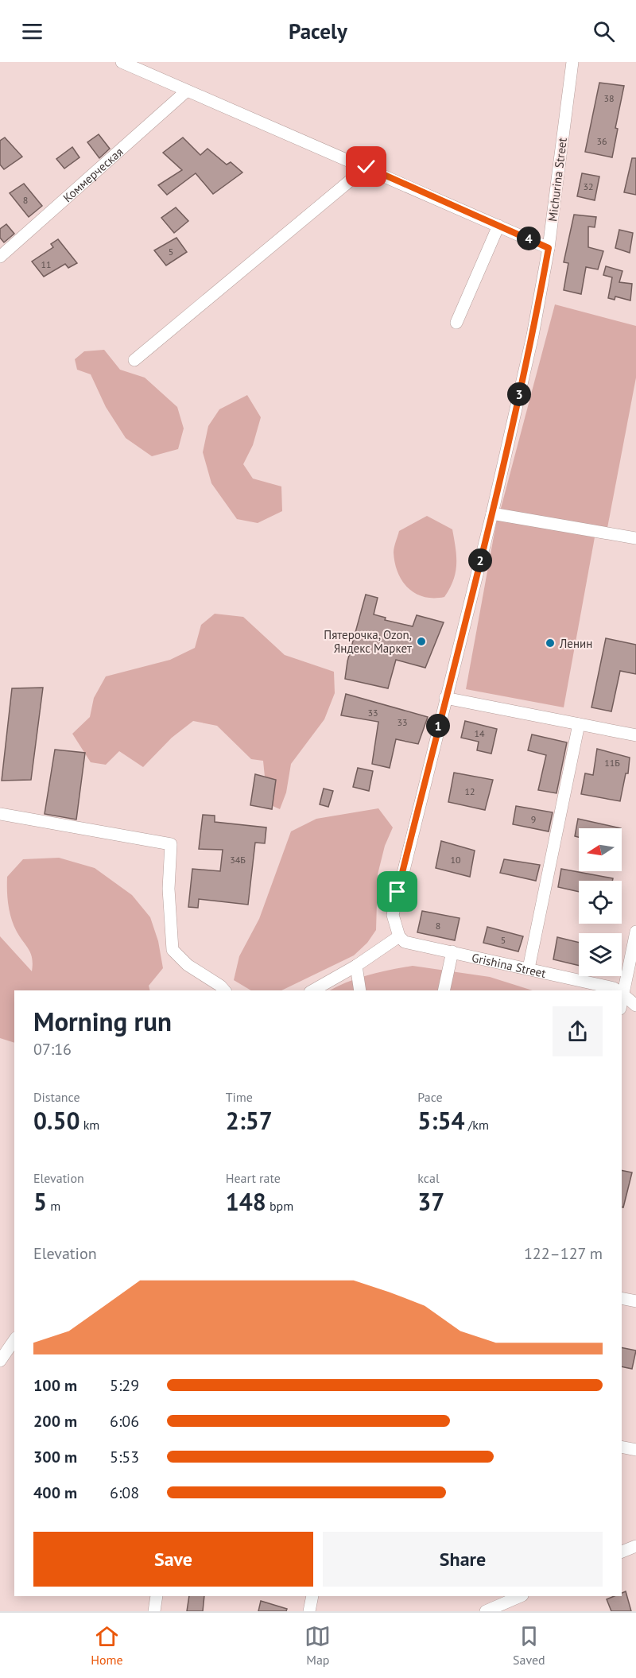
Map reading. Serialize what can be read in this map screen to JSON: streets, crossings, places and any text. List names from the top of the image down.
{
  "streets": {
    "street": ["Коммерческая", "Michurina Street", "Grishina Street"]
  },
  "crossings": [
    ["Michurina Street", "Grishina Street"]
  ],
  "places": ["Пятерочка, Ozon, Яндекс Маркет", "Ленин"],
  "house_numbers": [
    "38",
    "36",
    "32",
    "8",
    "5",
    "11",
    "33",
    "33",
    "14",
    "11Б",
    "12",
    "9",
    "34Б",
    "10",
    "8",
    "5"
  ],
  "north": "left",
  "page": {
    "header": "Pacely",
    "pins": [
      "4",
      "3",
      "2",
      "1"
    ],
    "heading": ["Morning run", "07:16"],
    "stats": [
      ["Distance", "0.50 km"],
      ["Time", "2:57"],
      ["Pace", "5:54 /km"],
      ["Elevation", "5 m"],
      ["Heart rate", "148 bpm"],
      ["kcal", "37"]
    ],
    "chart": ["Elevation", "122–127 m"],
    "list": [
      {
        "name": "100 m",
        "note": "5:29"
      },
      {
        "name": "200 m",
        "note": "6:06"
      },
      {
        "name": "300 m",
        "note": "5:53"
      },
      {
        "name": "400 m",
        "note": "6:08"
      }
    ],
    "buttons": ["Save", "Share"],
    "tabs": ["Home", "Map", "Saved"]
  }
}
